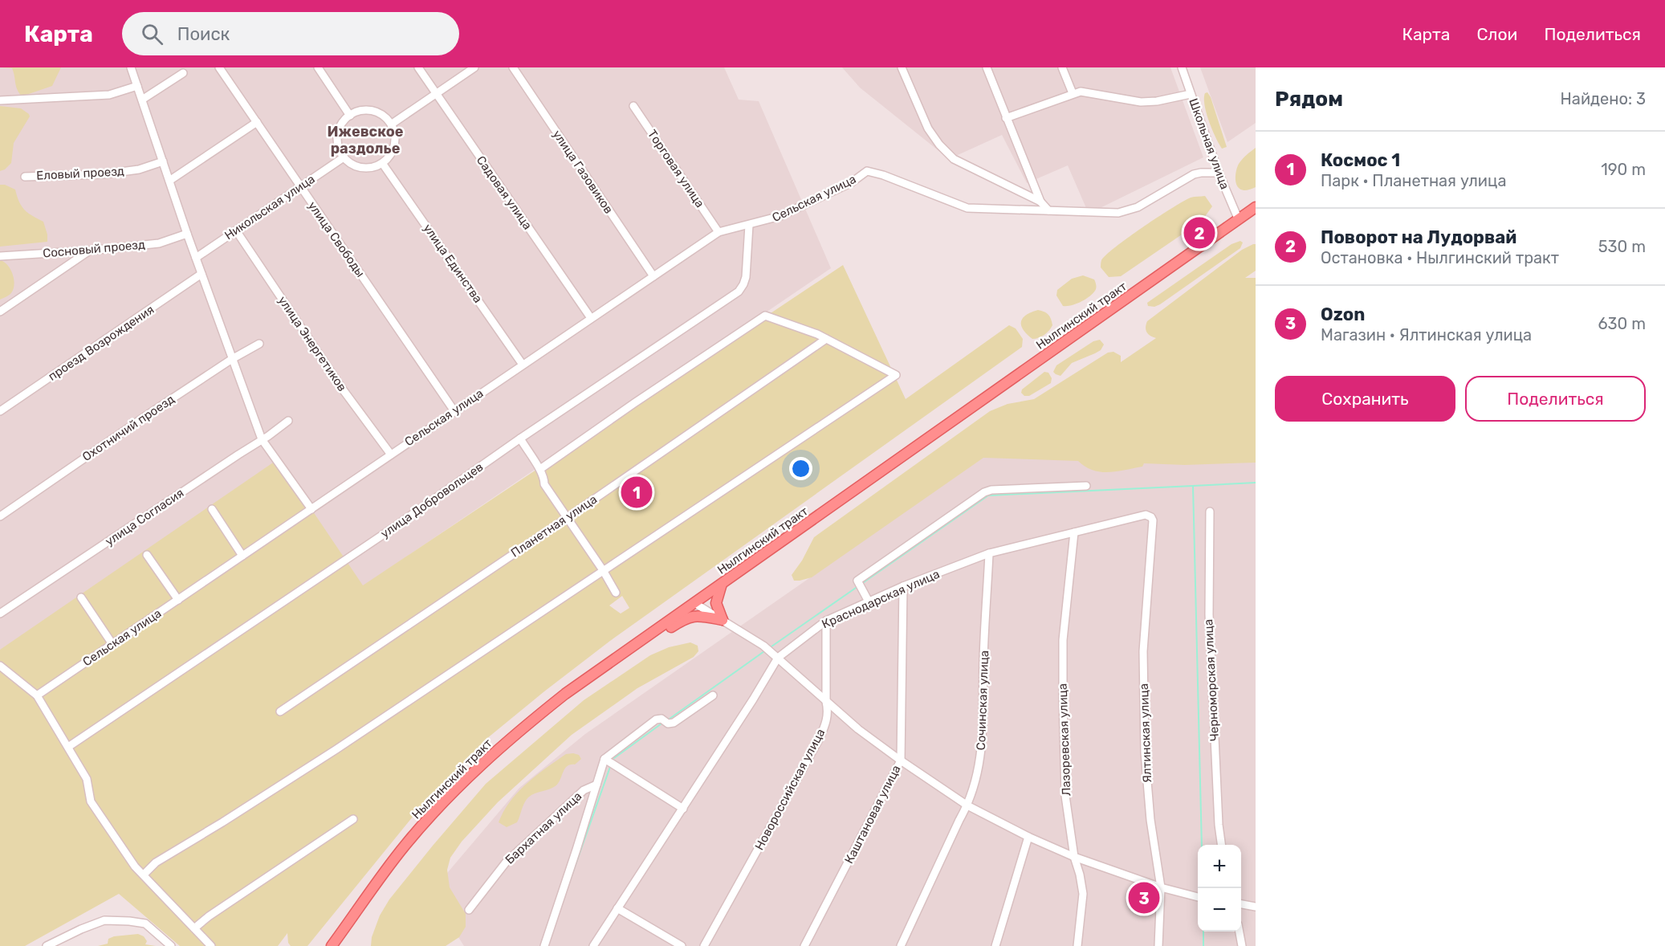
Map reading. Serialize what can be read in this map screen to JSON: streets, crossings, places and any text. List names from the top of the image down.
{
  "streets": {
    "main road": ["Нылгинский тракт"],
    "street": [
      "Школьная улица",
      "Торговая улица",
      "улица Газовиков",
      "Еловый проезд",
      "Садовая улица",
      "Сельская улица",
      "Никольская улица",
      "улица Свободы",
      "Сосновый проезд",
      "улица Единства",
      "проезд Возрождения",
      "улица Энергетиков",
      "Охотничий проезд",
      "улица Добровольцев",
      "улица Согласия",
      "Планетная улица",
      "Краснодарская улица",
      "Черноморская улица",
      "Сочинская улица",
      "Ялтинская улица",
      "Лазоревская улица",
      "Новороссийская улица",
      "Каштановая улица",
      "Бархатная улица"
    ]
  },
  "crossings": [
    ["Школьная улица", "Нылгинский тракт"],
    ["Торговая улица", "Сельская улица"],
    ["улица Газовиков", "Сельская улица"],
    ["Садовая улица", "Сельская улица"],
    ["Сельская улица", "улица Свободы"],
    ["Сельская улица", "улица Единства"],
    ["Сельская улица", "улица Энергетиков"],
    ["Сельская улица", "улица Добровольцев"],
    ["Никольская улица", "улица Свободы"],
    ["Никольская улица", "улица Единства"],
    ["Никольская улица", "улица Энергетиков"],
    ["Краснодарская улица", "Сочинская улица"],
    ["Краснодарская улица", "Ялтинская улица"],
    ["Краснодарская улица", "Лазоревская улица"],
    ["Краснодарская улица", "Новороссийская улица"],
    ["Краснодарская улица", "Каштановая улица"]
  ],
  "districts": ["Ижевское раздолье"],
  "page": {
    "header": "Карта",
    "search": "Поиск",
    "nav": ["Карта", "Слои", "Поделиться"],
    "heading": ["Рядом", "Найдено: 3"],
    "list": [
      {
        "mark": "1",
        "name": "Космос 1",
        "note": "Парк · Планетная улица",
        "value": "190 m"
      },
      {
        "mark": "2",
        "name": "Поворот на Лудорвай",
        "note": "Остановка · Нылгинский тракт",
        "value": "530 m"
      },
      {
        "mark": "3",
        "name": "Ozon",
        "note": "Магазин · Ялтинская улица",
        "value": "630 m"
      }
    ],
    "pins": ["2", "1", "3"],
    "buttons": ["Сохранить", "Поделиться"],
    "map_buttons": ["+", "−"]
  }
}
